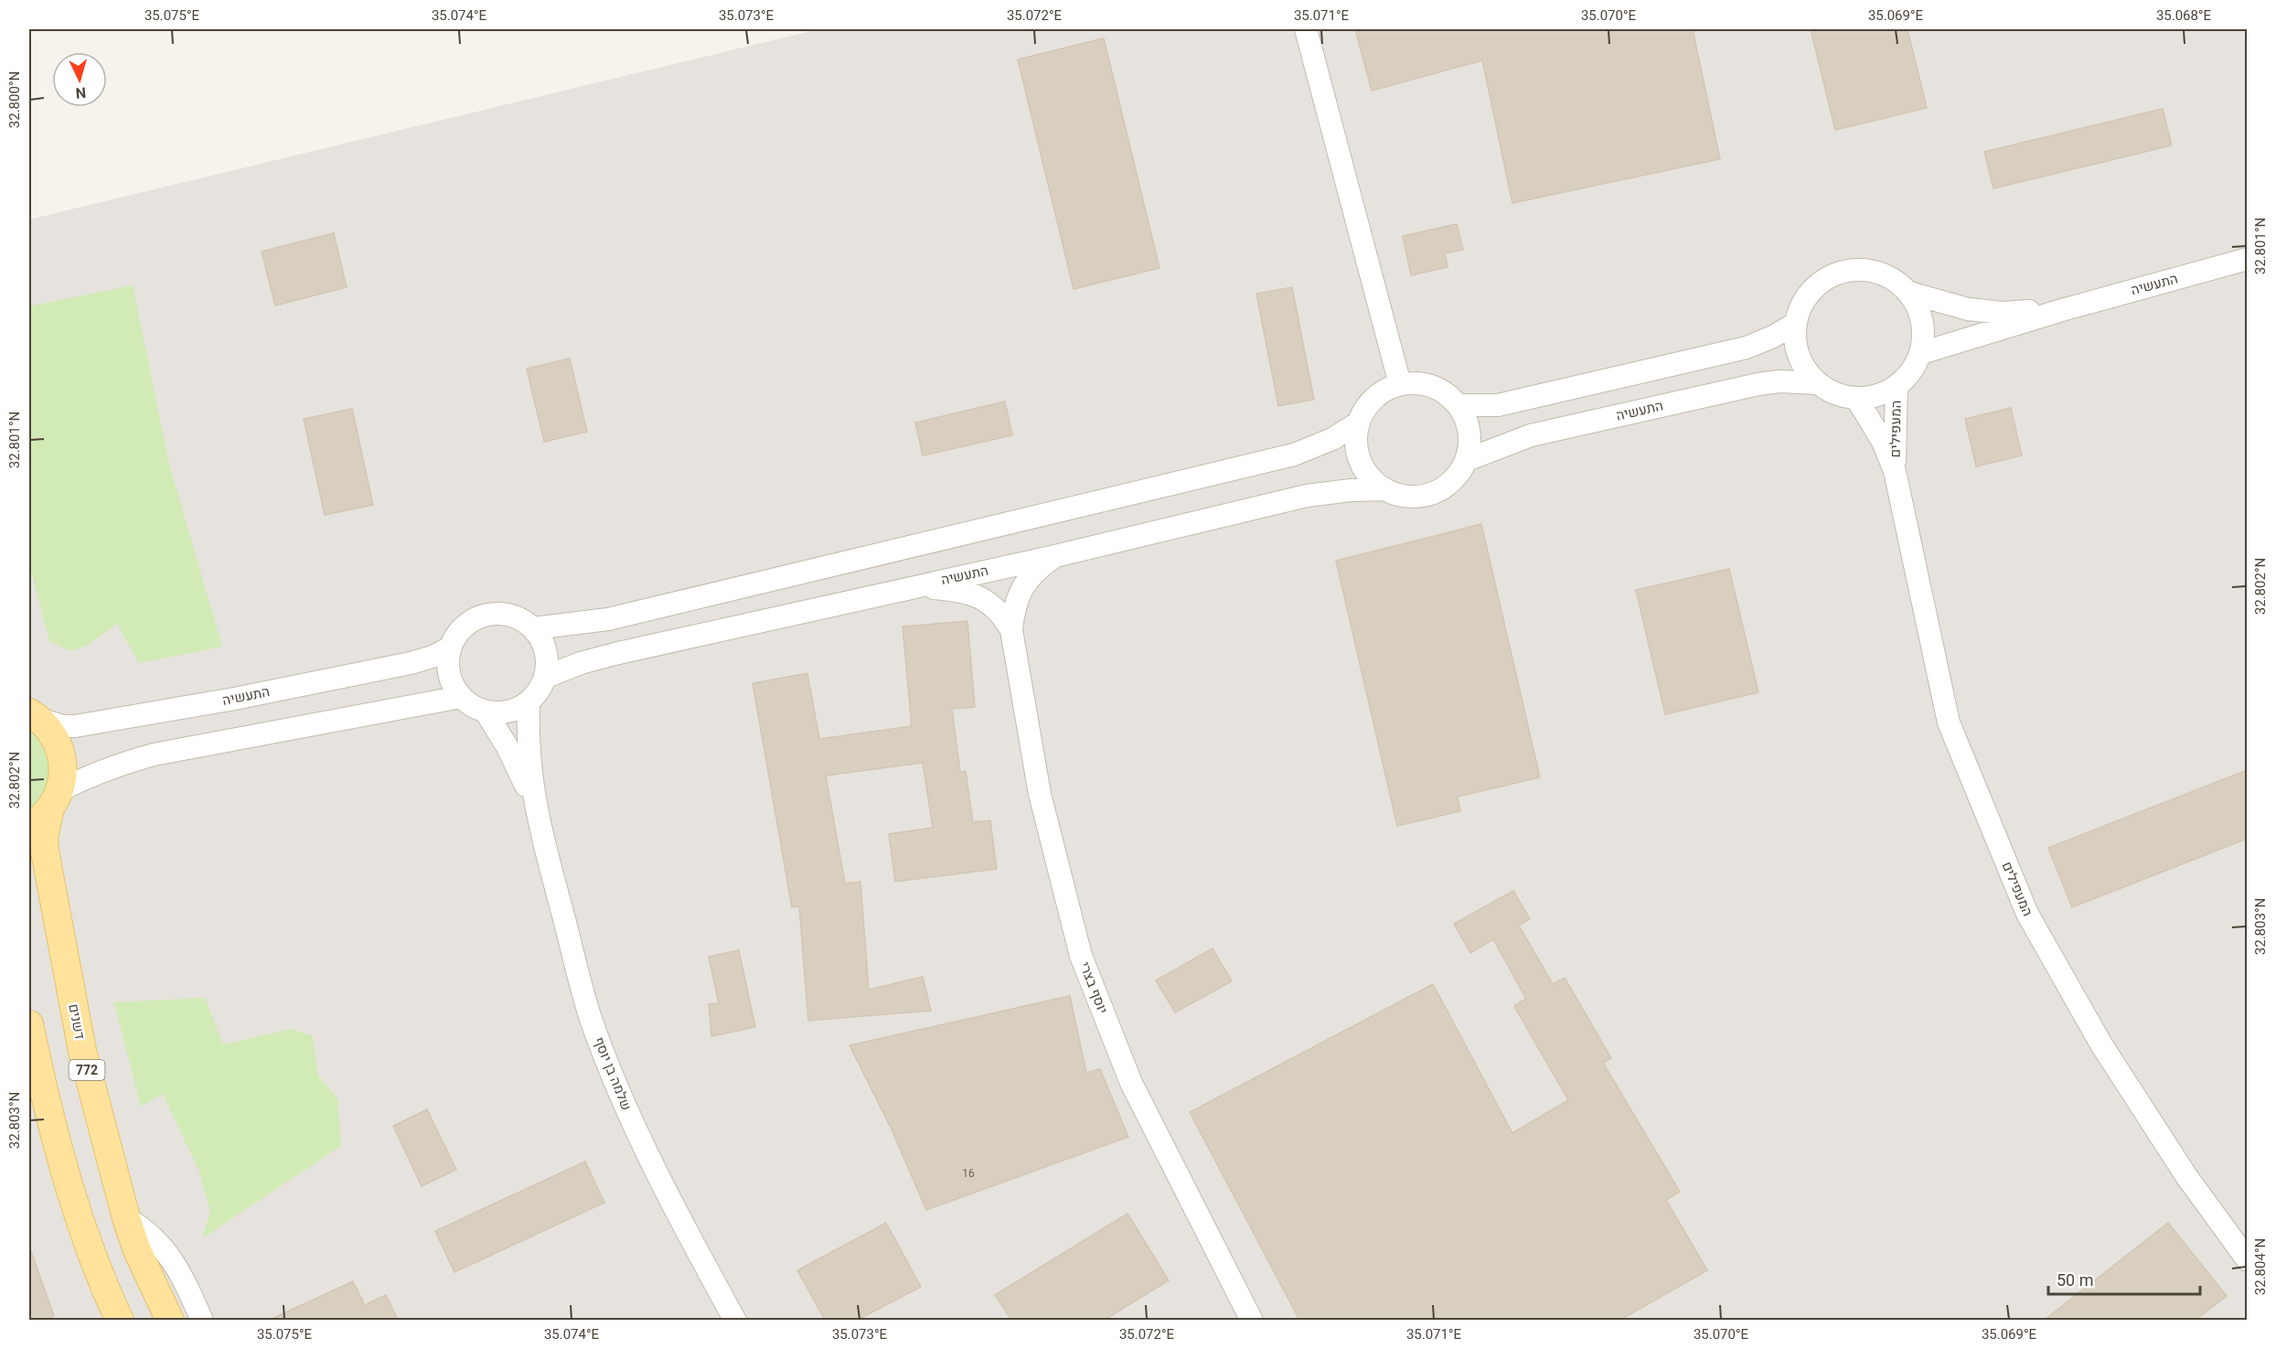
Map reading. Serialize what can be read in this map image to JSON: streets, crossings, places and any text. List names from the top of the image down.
{
  "streets": {
    "main road": ["דשנים", "772"],
    "street": [
      "התעשיה",
      "המעפילים",
      "יוסף בצרי",
      "שלמה בן יוסף"
    ]
  },
  "crossings": [
    ["התעשיה", "המעפילים"],
    ["התעשיה", "יוסף בצרי"],
    ["התעשיה", "772"],
    ["התעשיה", "שלמה בן יוסף"],
    ["דשנים", "772"]
  ],
  "house_numbers": ["16"],
  "scale_bar": "50 m",
  "north": "bottom",
  "coordinates": [
    "35.075°E",
    "35.074°E",
    "35.073°E",
    "35.072°E",
    "35.071°E",
    "35.070°E",
    "35.069°E",
    "35.068°E",
    "32.800°N",
    "32.801°N",
    "32.802°N",
    "32.803°N",
    "32.804°N"
  ]
}
